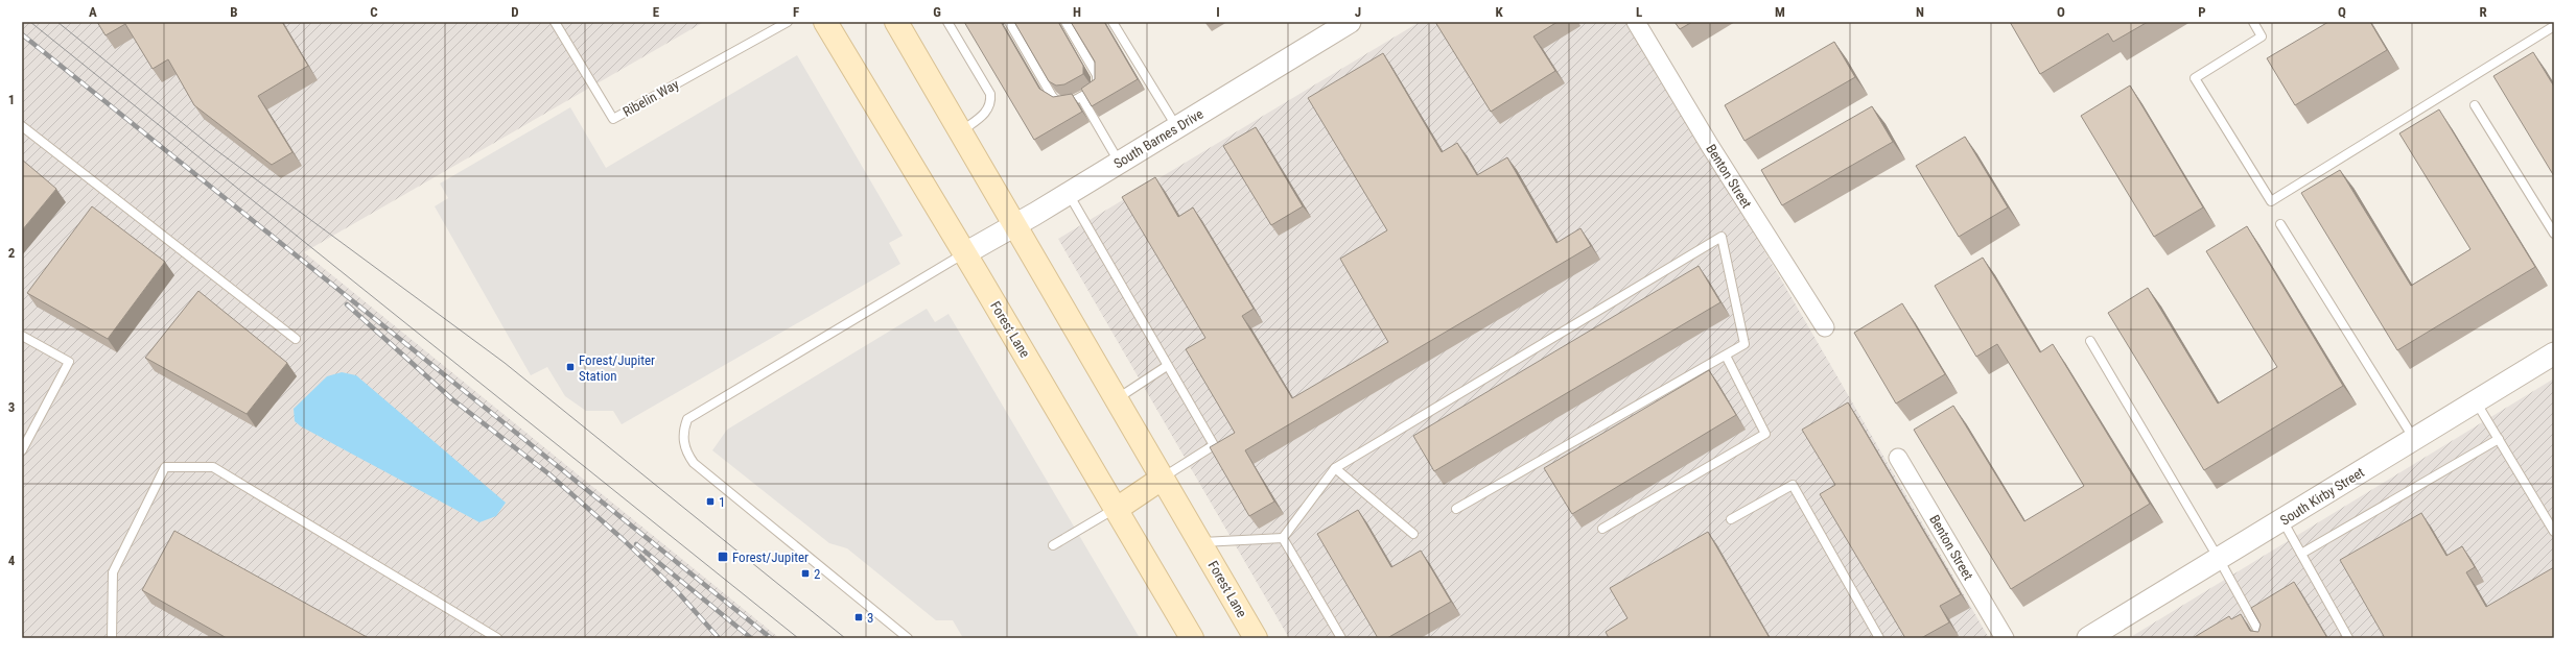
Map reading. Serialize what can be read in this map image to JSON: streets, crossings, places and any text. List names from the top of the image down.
{
  "streets": {
    "main road": ["Forest Lane"],
    "street": ["South Barnes Drive", "Benton Street", "South Kirby Street"],
    "lane": ["Ribelin Way"]
  },
  "crossings": [
    ["South Barnes Drive", "Forest Lane"]
  ],
  "places": {
    "transit": [
      "Forest/Jupiter Station",
      "1",
      "Forest/Jupiter",
      "2",
      "3"
    ]
  },
  "grid": {
    "columns": [
      "A",
      "B",
      "C",
      "D",
      "E",
      "F",
      "G",
      "H",
      "I",
      "J",
      "K",
      "L",
      "M",
      "N",
      "O",
      "P",
      "Q",
      "R"
    ],
    "rows": [
      "1",
      "2",
      "3",
      "4"
    ]
  }
}
